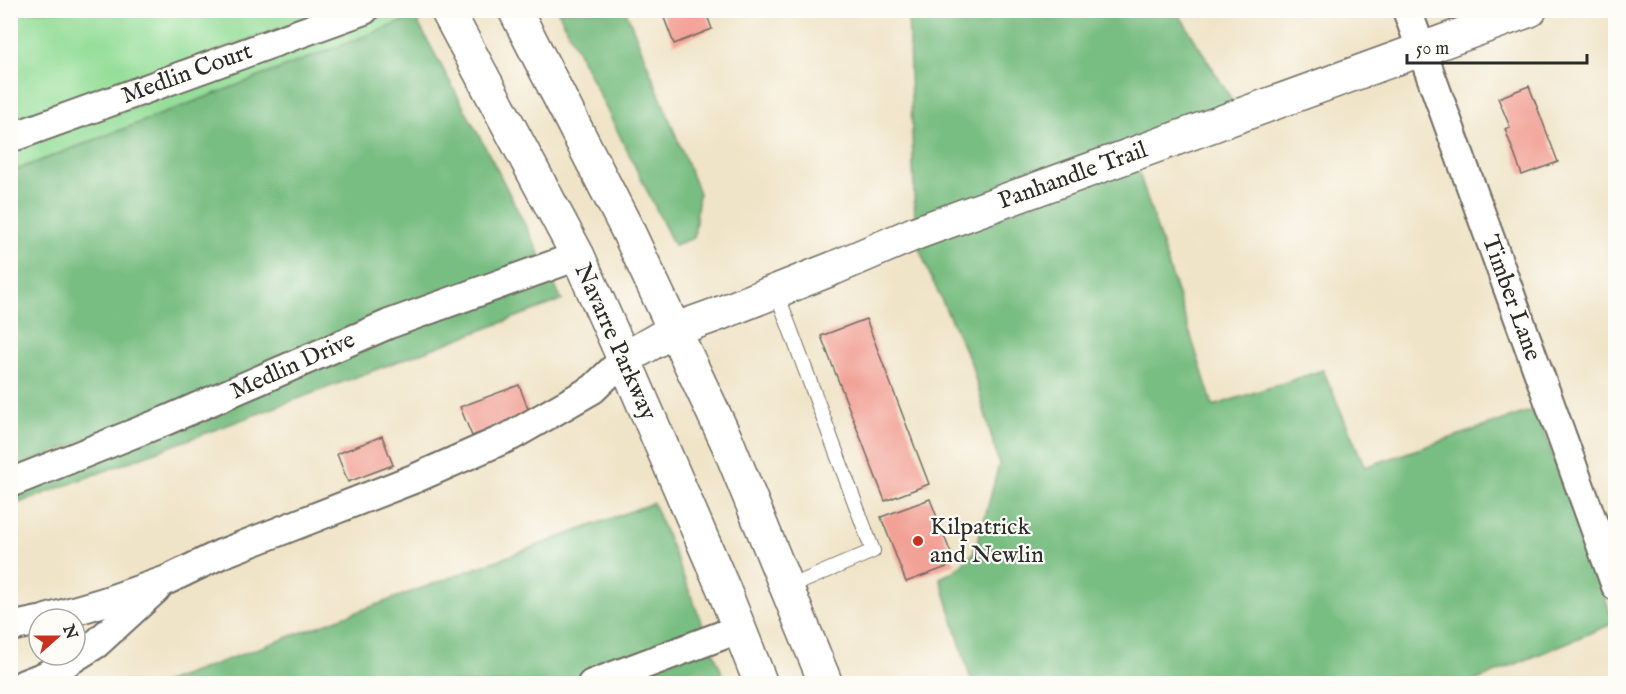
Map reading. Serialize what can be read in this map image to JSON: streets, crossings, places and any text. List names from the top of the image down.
{
  "streets": {
    "main road": ["Panhandle Trail", "Navarre Parkway"],
    "street": ["Medlin Court", "Timber Lane", "Medlin Drive"]
  },
  "crossings": [
    ["Panhandle Trail", "Timber Lane"],
    ["Panhandle Trail", "Navarre Parkway"],
    ["Navarre Parkway", "Medlin Drive"]
  ],
  "places": ["Kilpatrick and Newlin"],
  "scale_bar": "50 m",
  "north": "right"
}
